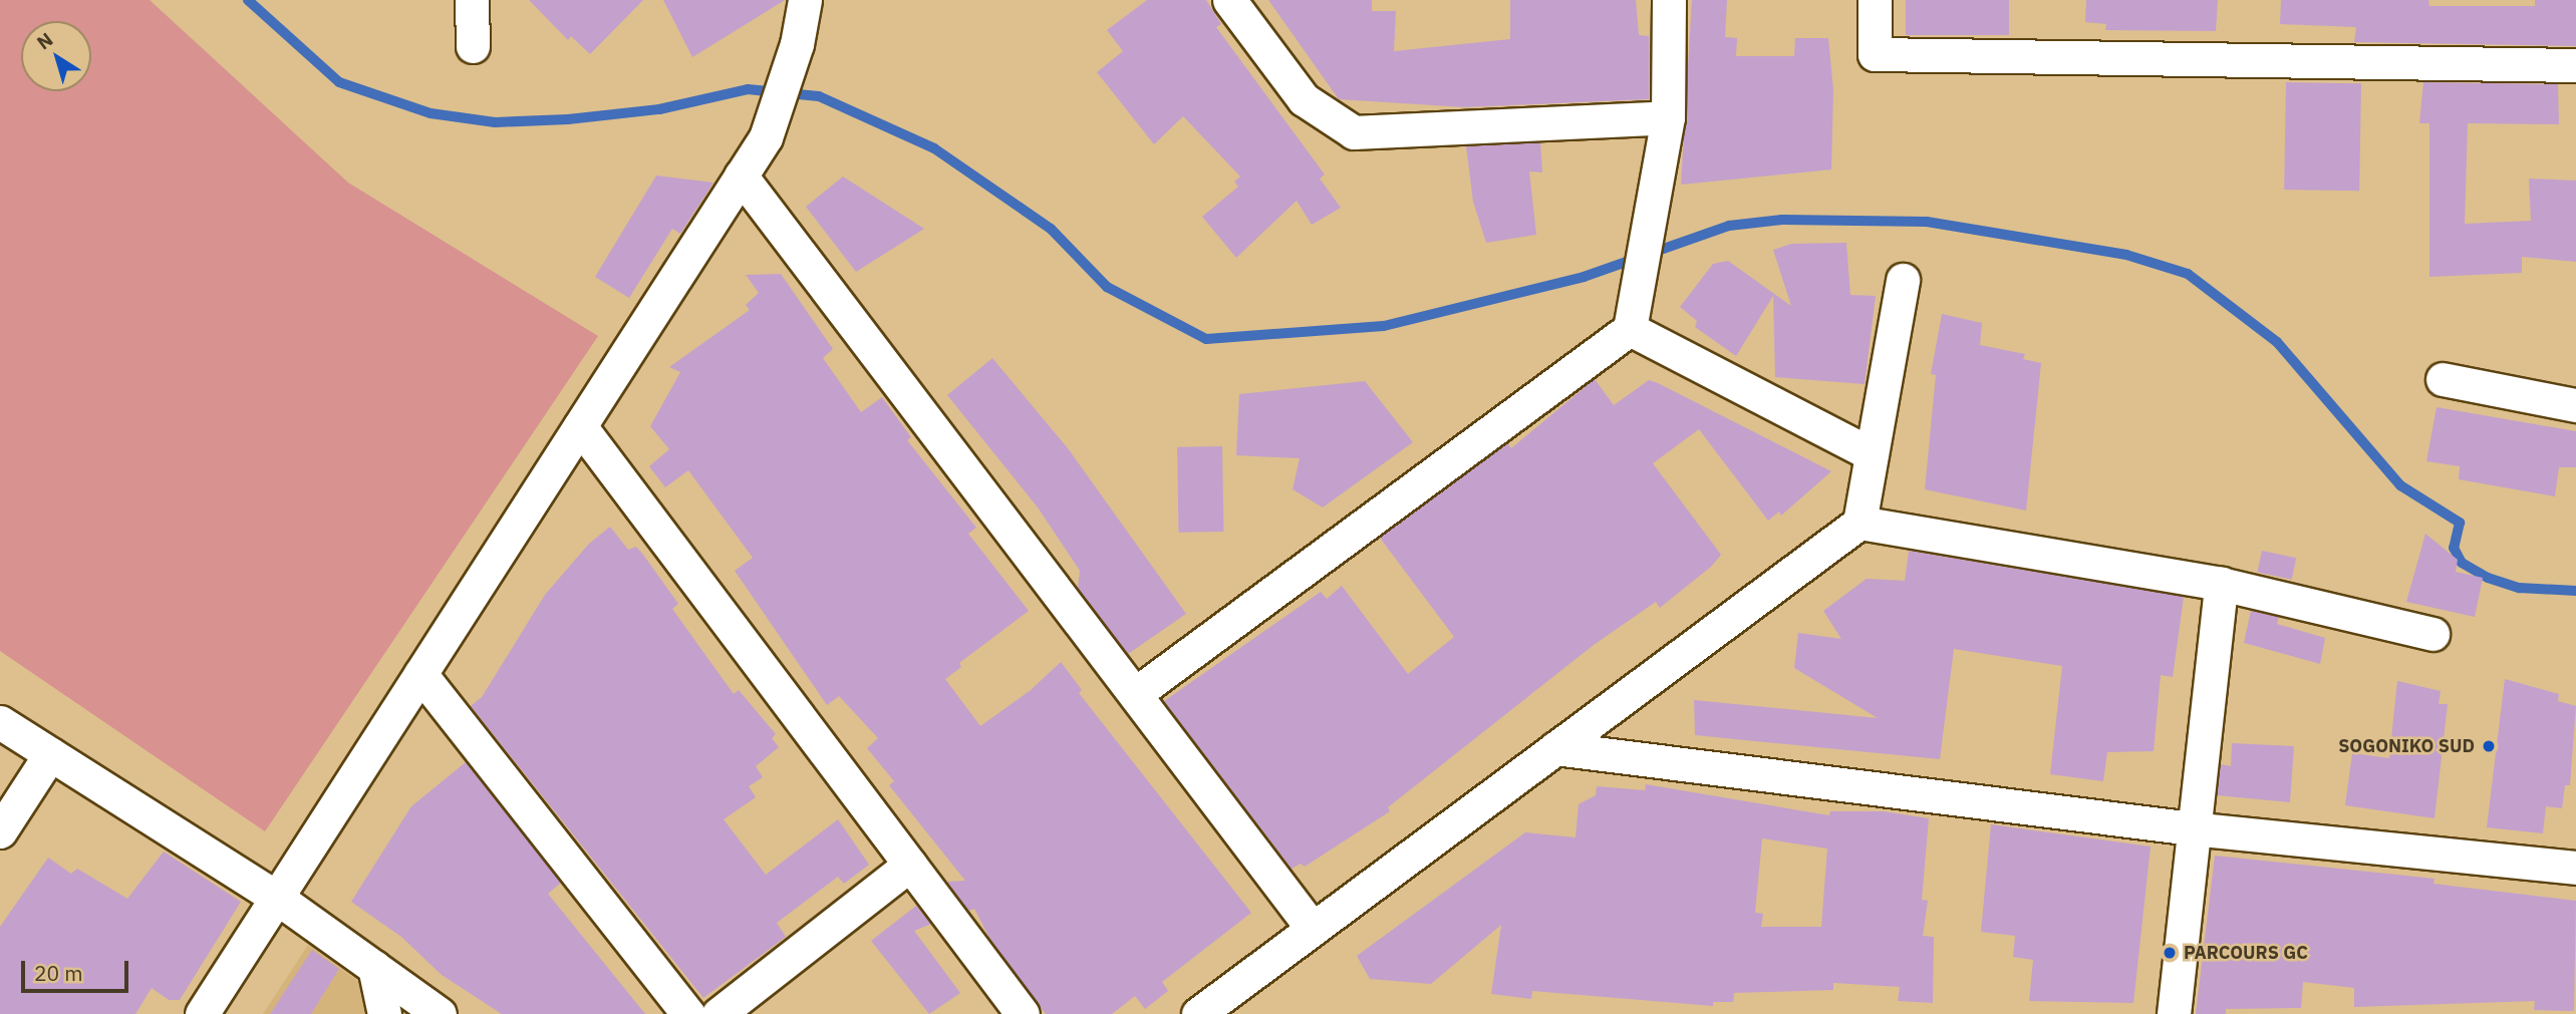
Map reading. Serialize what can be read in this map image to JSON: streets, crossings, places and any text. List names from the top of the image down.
{
  "places": ["SOGONIKO SUD", "PARCOURS GC"],
  "scale_bar": "20 m",
  "north": "top left"
}
